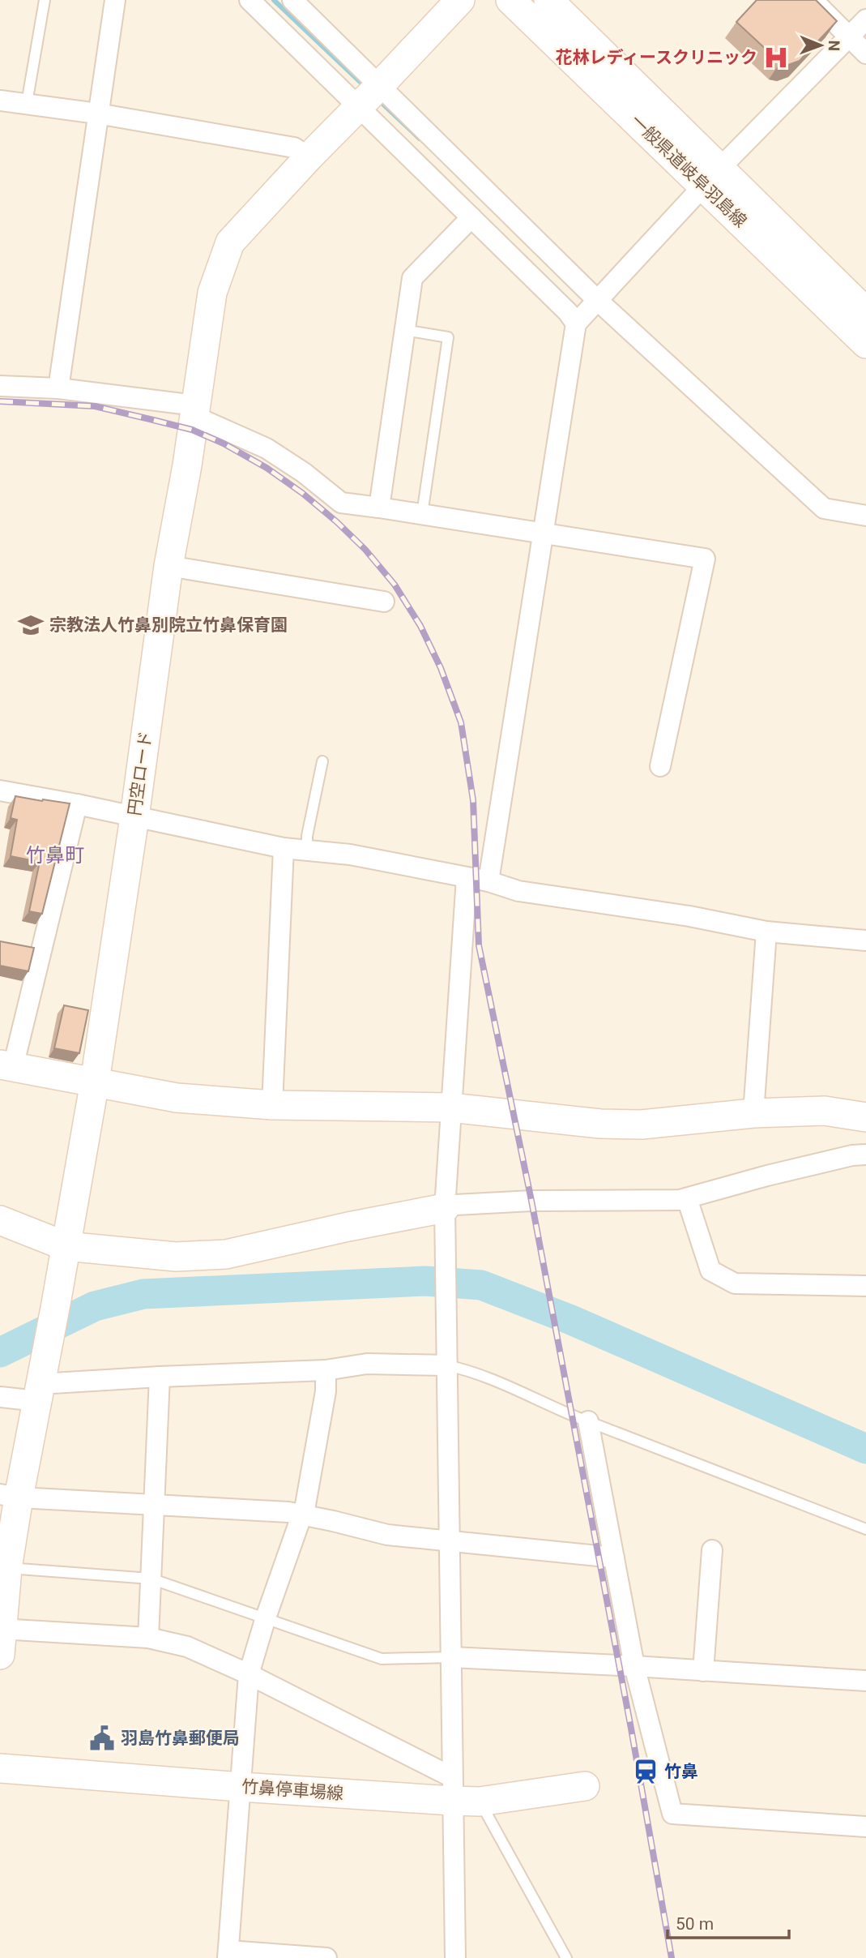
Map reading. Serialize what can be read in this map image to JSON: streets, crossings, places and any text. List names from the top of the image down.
{
  "streets": {
    "street": ["一般県道岐阜羽島線", "円空ロード", "竹鼻停車場線"]
  },
  "districts": ["竹鼻町"],
  "places": {
    "hospital": ["花林レディースクリニック"],
    "school or university": ["宗教法人竹鼻別院立竹鼻保育園"],
    "public building": ["羽島竹鼻郵便局"],
    "station": ["竹鼻"]
  },
  "scale_bar": "50 m",
  "north": "right"
}
